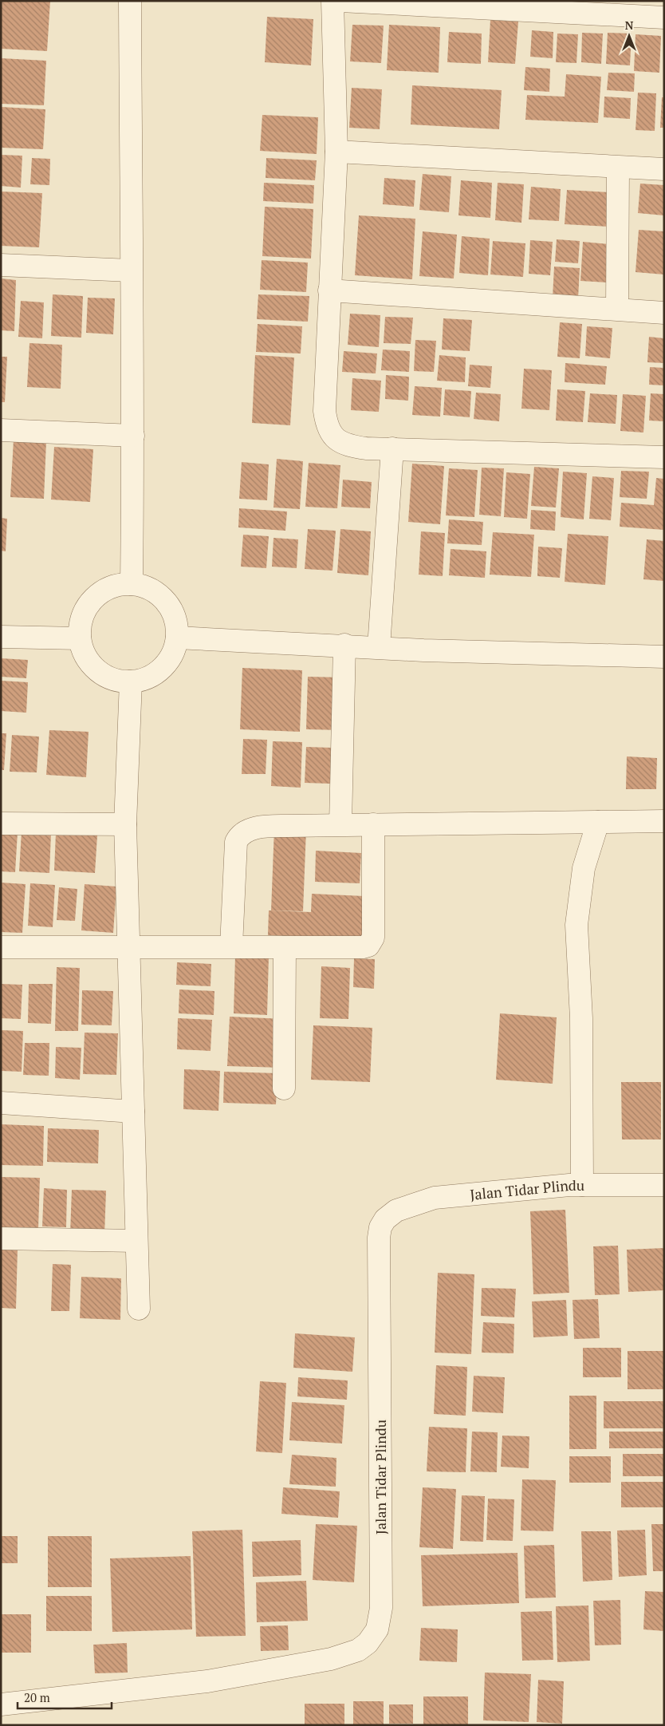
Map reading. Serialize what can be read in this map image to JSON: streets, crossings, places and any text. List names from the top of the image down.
{
  "streets": {
    "street": ["Jalan Tidar Plindu"]
  },
  "scale_bar": "20 m",
  "north": "top"
}
